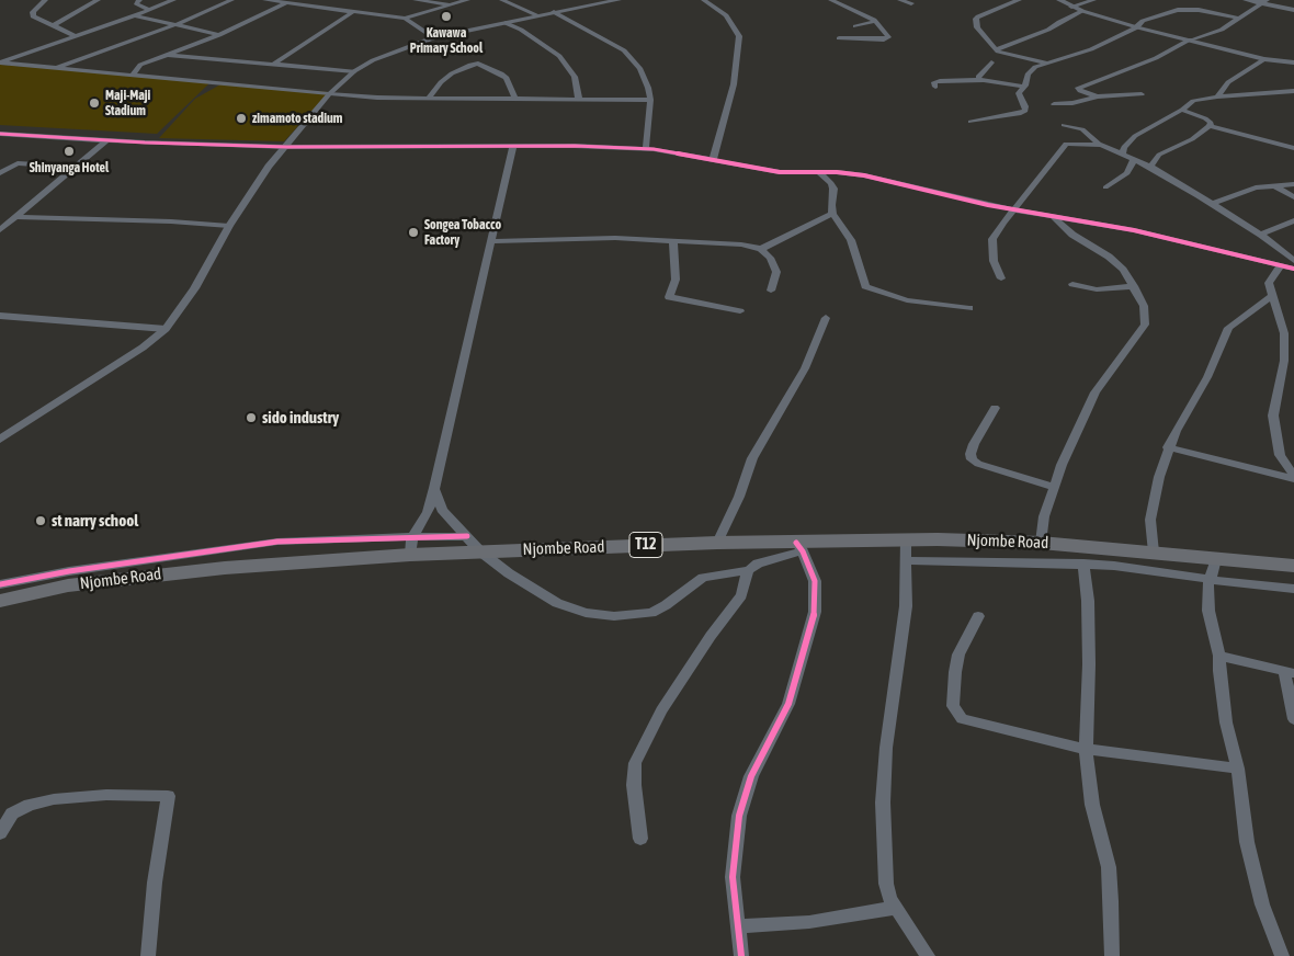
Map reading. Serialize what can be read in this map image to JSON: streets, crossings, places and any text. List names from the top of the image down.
{
  "streets": {
    "highway": ["Njombe Road", "T12"]
  },
  "places": [
    "Kawawa Primary School",
    "Maji-Maji Stadium",
    "zimamoto stadium",
    "Shinyanga Hotel",
    "Songea Tobacco Factory",
    "sido industry",
    "st narry school"
  ]
}
